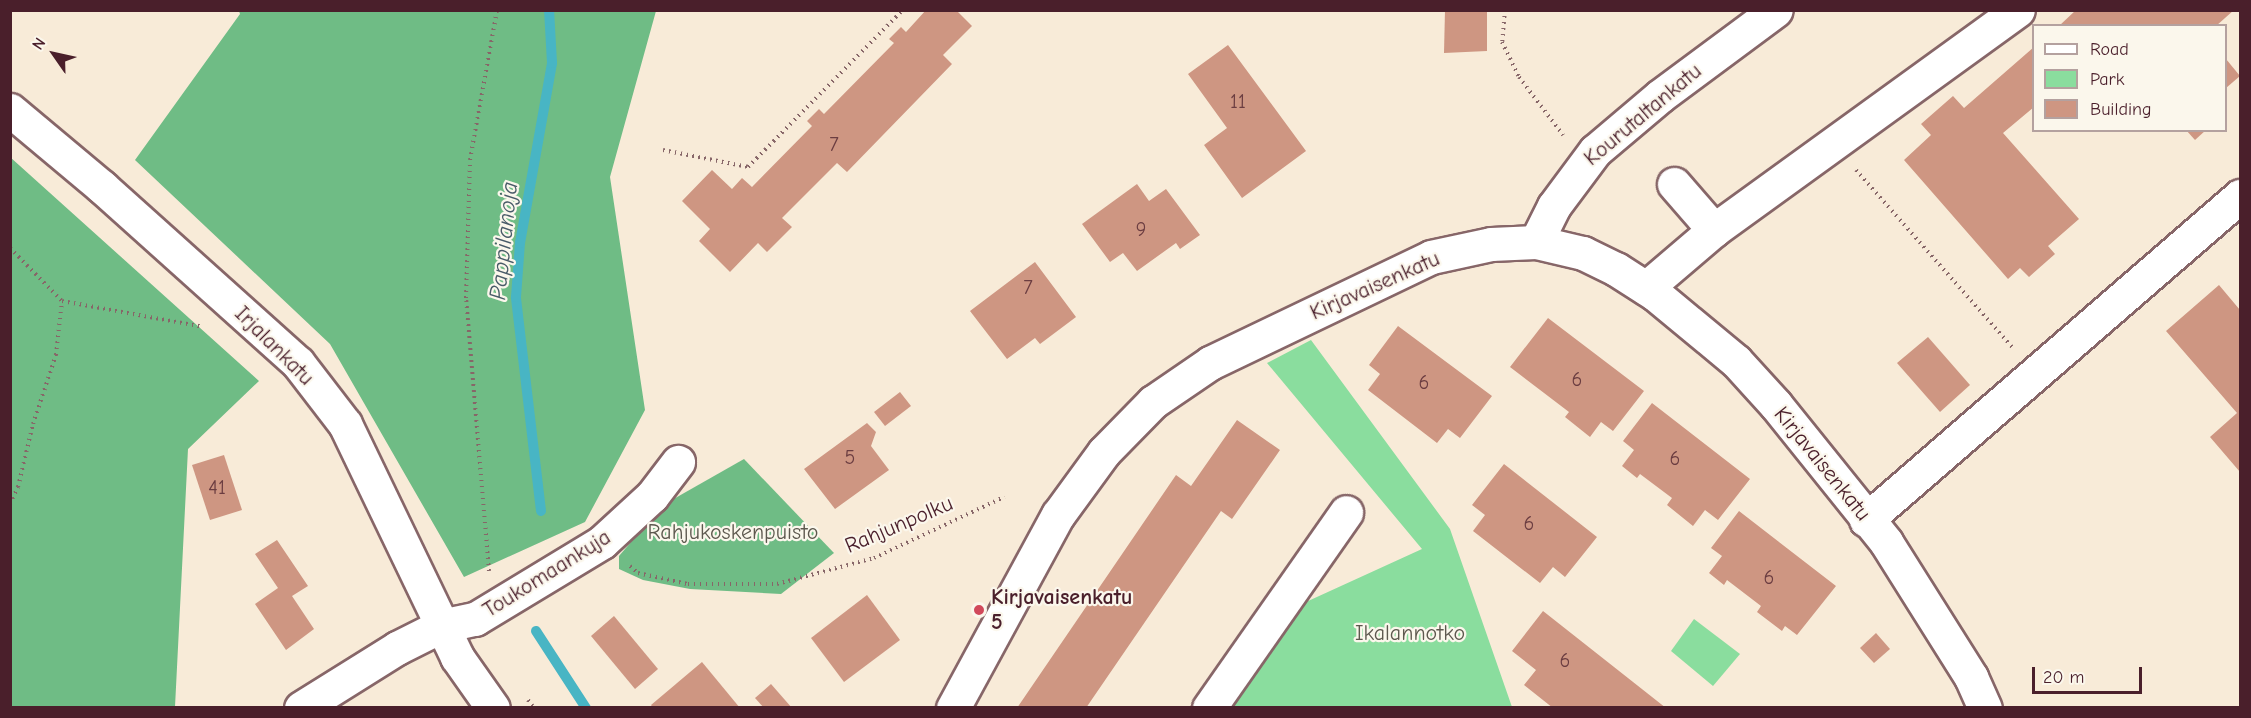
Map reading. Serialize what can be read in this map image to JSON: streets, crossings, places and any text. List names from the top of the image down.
{
  "streets": {
    "street": [
      "Kourutaltankatu",
      "Kirjavaisenkatu",
      "Irjalankatu",
      "Toukomaankuja"
    ],
    "path": ["Rahjunpolku"]
  },
  "crossings": [
    ["Kourutaltankatu", "Kirjavaisenkatu"],
    ["Irjalankatu", "Toukomaankuja"],
    ["Rahjunpolku", "Toukomaankuja"]
  ],
  "water": ["Pappilanoja"],
  "parks": ["Rahjukoskenpuisto", "Ikalannotko"],
  "places": ["Kirjavaisenkatu 5"],
  "house_numbers": [
    "11",
    "7",
    "9",
    "7",
    "6",
    "6",
    "5",
    "6",
    "41",
    "6",
    "6",
    "6"
  ],
  "legend": ["Road", "Park", "Building"],
  "scale_bar": "20 m",
  "north": "top left"
}
